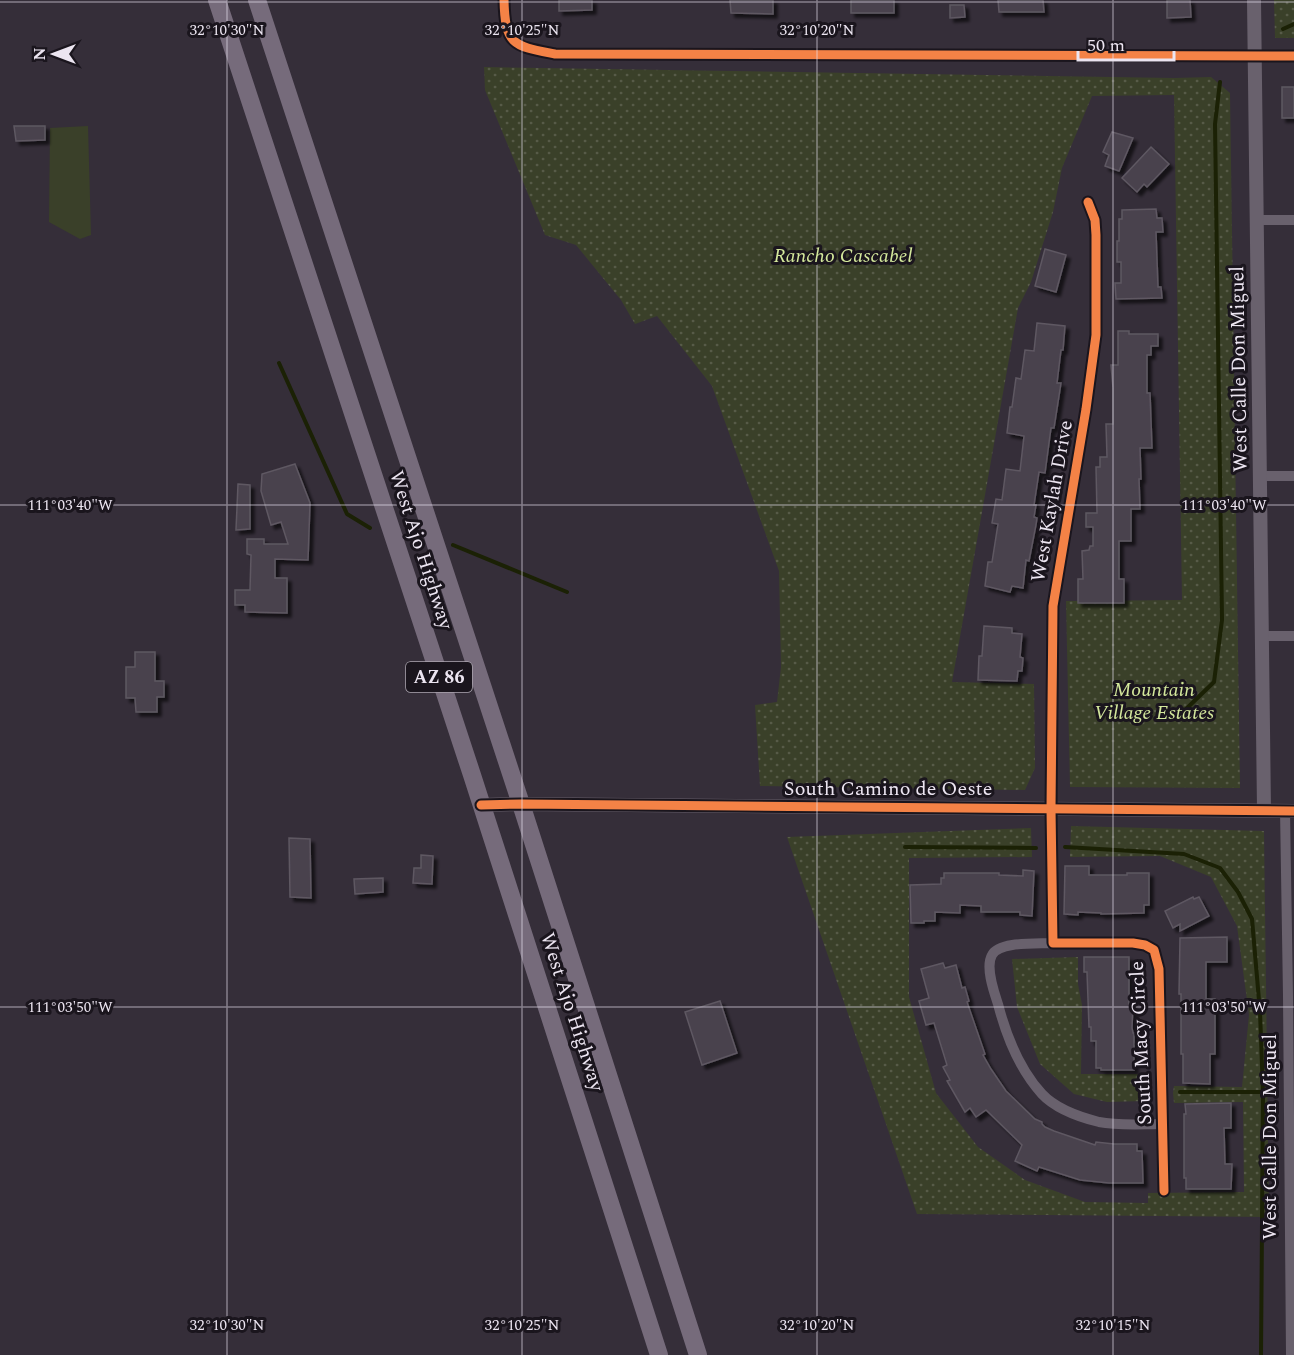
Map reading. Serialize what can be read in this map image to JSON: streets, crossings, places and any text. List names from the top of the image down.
{
  "streets": {
    "main road": ["West Ajo Highway", "AZ 86"],
    "street": [
      "West Calle Don Miguel",
      "West Kaylah Drive",
      "South Camino de Oeste",
      "South Macy Circle"
    ]
  },
  "crossings": [
    ["West Calle Don Miguel", "South Camino de Oeste"],
    ["West Kaylah Drive", "South Camino de Oeste"],
    ["West Ajo Highway", "South Camino de Oeste"]
  ],
  "parks": ["Rancho Cascabel", "Mountain Village Estates"],
  "scale_bar": "50 m",
  "north": "left",
  "coordinates": [
    "32°10'30\"N",
    "32°10'25\"N",
    "32°10'20\"N",
    "111°03'40\"W",
    "111°03'50\"W",
    "32°10'15\"N"
  ]
}
